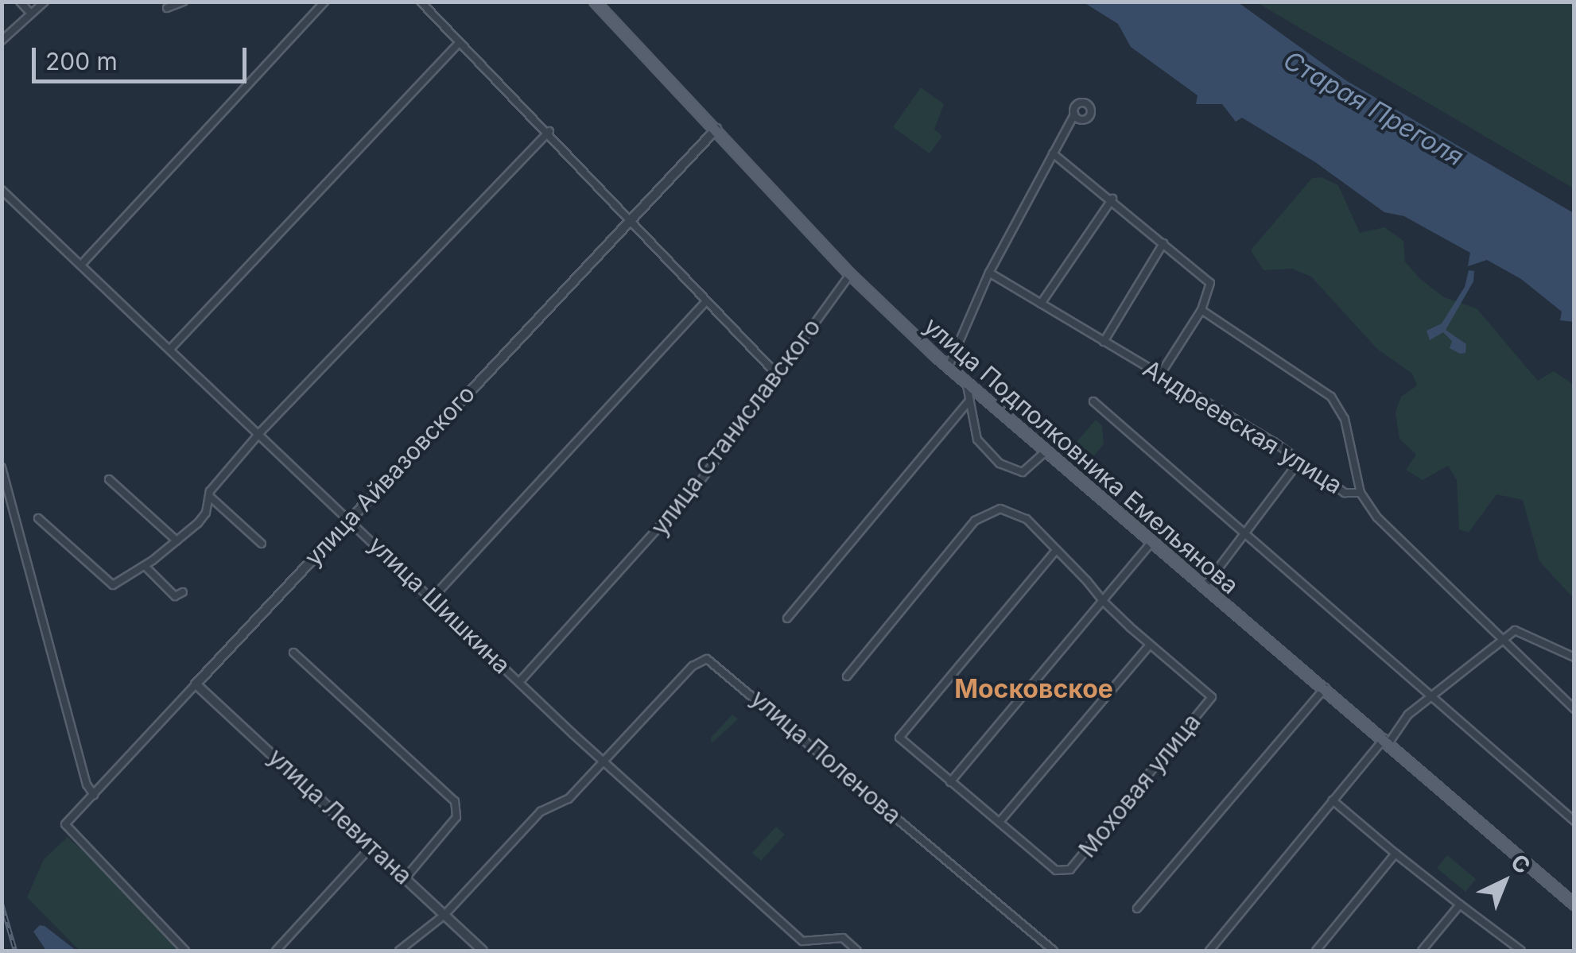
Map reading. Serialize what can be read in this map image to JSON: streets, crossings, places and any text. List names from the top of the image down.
{
  "streets": {
    "main road": ["улица Подполковника Емельянова"],
    "street": [
      "улица Станиславского",
      "Андреевская улица",
      "улица Айвазовского",
      "улица Шишкина",
      "улица Поленова",
      "Моховая улица",
      "улица Левитана"
    ]
  },
  "crossings": [
    ["улица Станиславского", "улица Подполковника Емельянова"],
    ["улица Станиславского", "улица Шишкина"],
    ["улица Подполковника Емельянова", "улица Айвазовского"],
    ["улица Айвазовского", "улица Шишкина"],
    ["улица Айвазовского", "улица Левитана"],
    ["улица Шишкина", "улица Поленова"],
    ["улица Поленова", "улица Левитана"]
  ],
  "districts": ["Московское"],
  "water": ["Старая Преголя"],
  "scale_bar": "200 m",
  "north": "top right"
}
